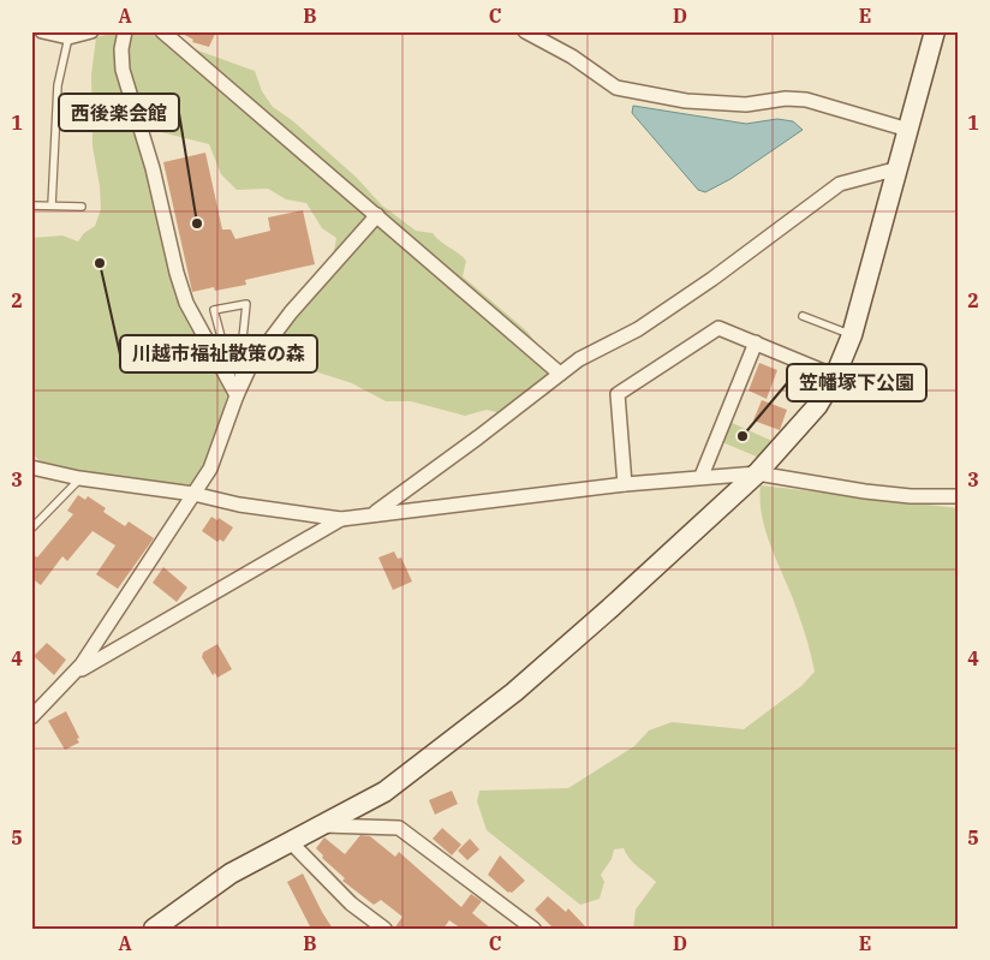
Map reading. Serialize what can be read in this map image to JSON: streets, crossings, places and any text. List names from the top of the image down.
{
  "places": ["西後楽会館", "川越市福祉散策の森", "笠幡塚下公園"],
  "grid": {
    "columns": [
      "A",
      "B",
      "C",
      "D",
      "E"
    ],
    "rows": [
      "1",
      "2",
      "3",
      "4",
      "5"
    ]
  }
}
